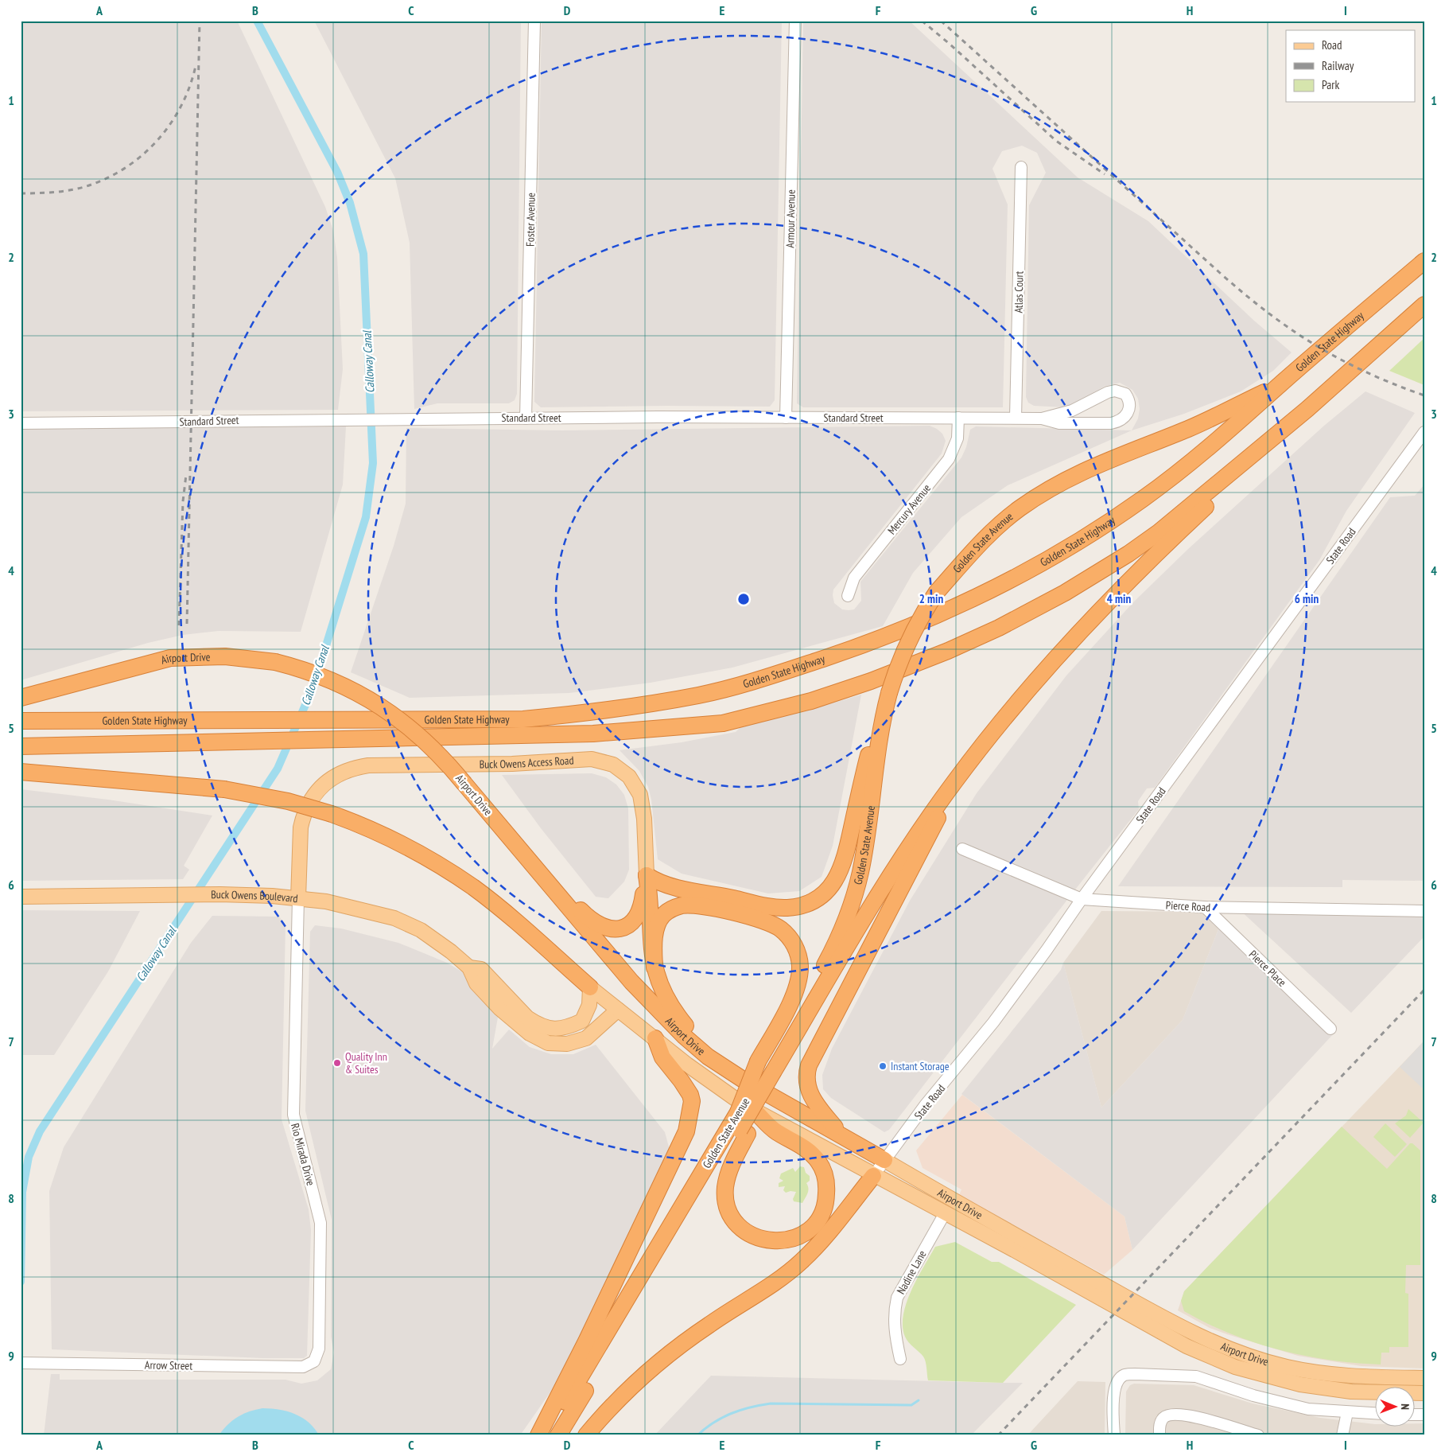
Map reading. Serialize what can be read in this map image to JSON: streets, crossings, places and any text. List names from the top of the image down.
{
  "streets": {
    "highway": ["Golden State Highway", "Golden State Avenue", "Airport Drive"],
    "main road": ["Buck Owens Access Road", "Buck Owens Boulevard"],
    "street": [
      "Armour Avenue",
      "Foster Avenue",
      "Atlas Court",
      "Standard Street",
      "Mercury Avenue",
      "State Road",
      "Pierce Road",
      "Pierce Place",
      "Rio Mirada Drive",
      "Nadine Lane",
      "Arrow Street"
    ]
  },
  "crossings": [
    ["Armour Avenue", "Standard Street"],
    ["Foster Avenue", "Standard Street"],
    ["Atlas Court", "Standard Street"],
    ["Golden State Highway", "Golden State Avenue"],
    ["Standard Street", "Mercury Avenue"],
    ["State Road", "Airport Drive"],
    ["State Road", "Pierce Road"],
    ["Airport Drive", "Buck Owens Boulevard"],
    ["Airport Drive", "Nadine Lane"],
    ["Buck Owens Access Road", "Buck Owens Boulevard"],
    ["Buck Owens Access Road", "Rio Mirada Drive"],
    ["Buck Owens Boulevard", "Rio Mirada Drive"],
    ["Pierce Road", "Pierce Place"],
    ["Rio Mirada Drive", "Arrow Street"]
  ],
  "water": ["Calloway Canal"],
  "places": ["Quality Inn & Suites", "Instant Storage"],
  "legend": ["Road", "Railway", "Park"],
  "north": "right",
  "grid": {
    "columns": [
      "A",
      "B",
      "C",
      "D",
      "E",
      "F",
      "G",
      "H",
      "I"
    ],
    "rows": [
      "1",
      "2",
      "3",
      "4",
      "5",
      "6",
      "7",
      "8",
      "9"
    ]
  },
  "rings": ["2 min", "4 min", "6 min"]
}
